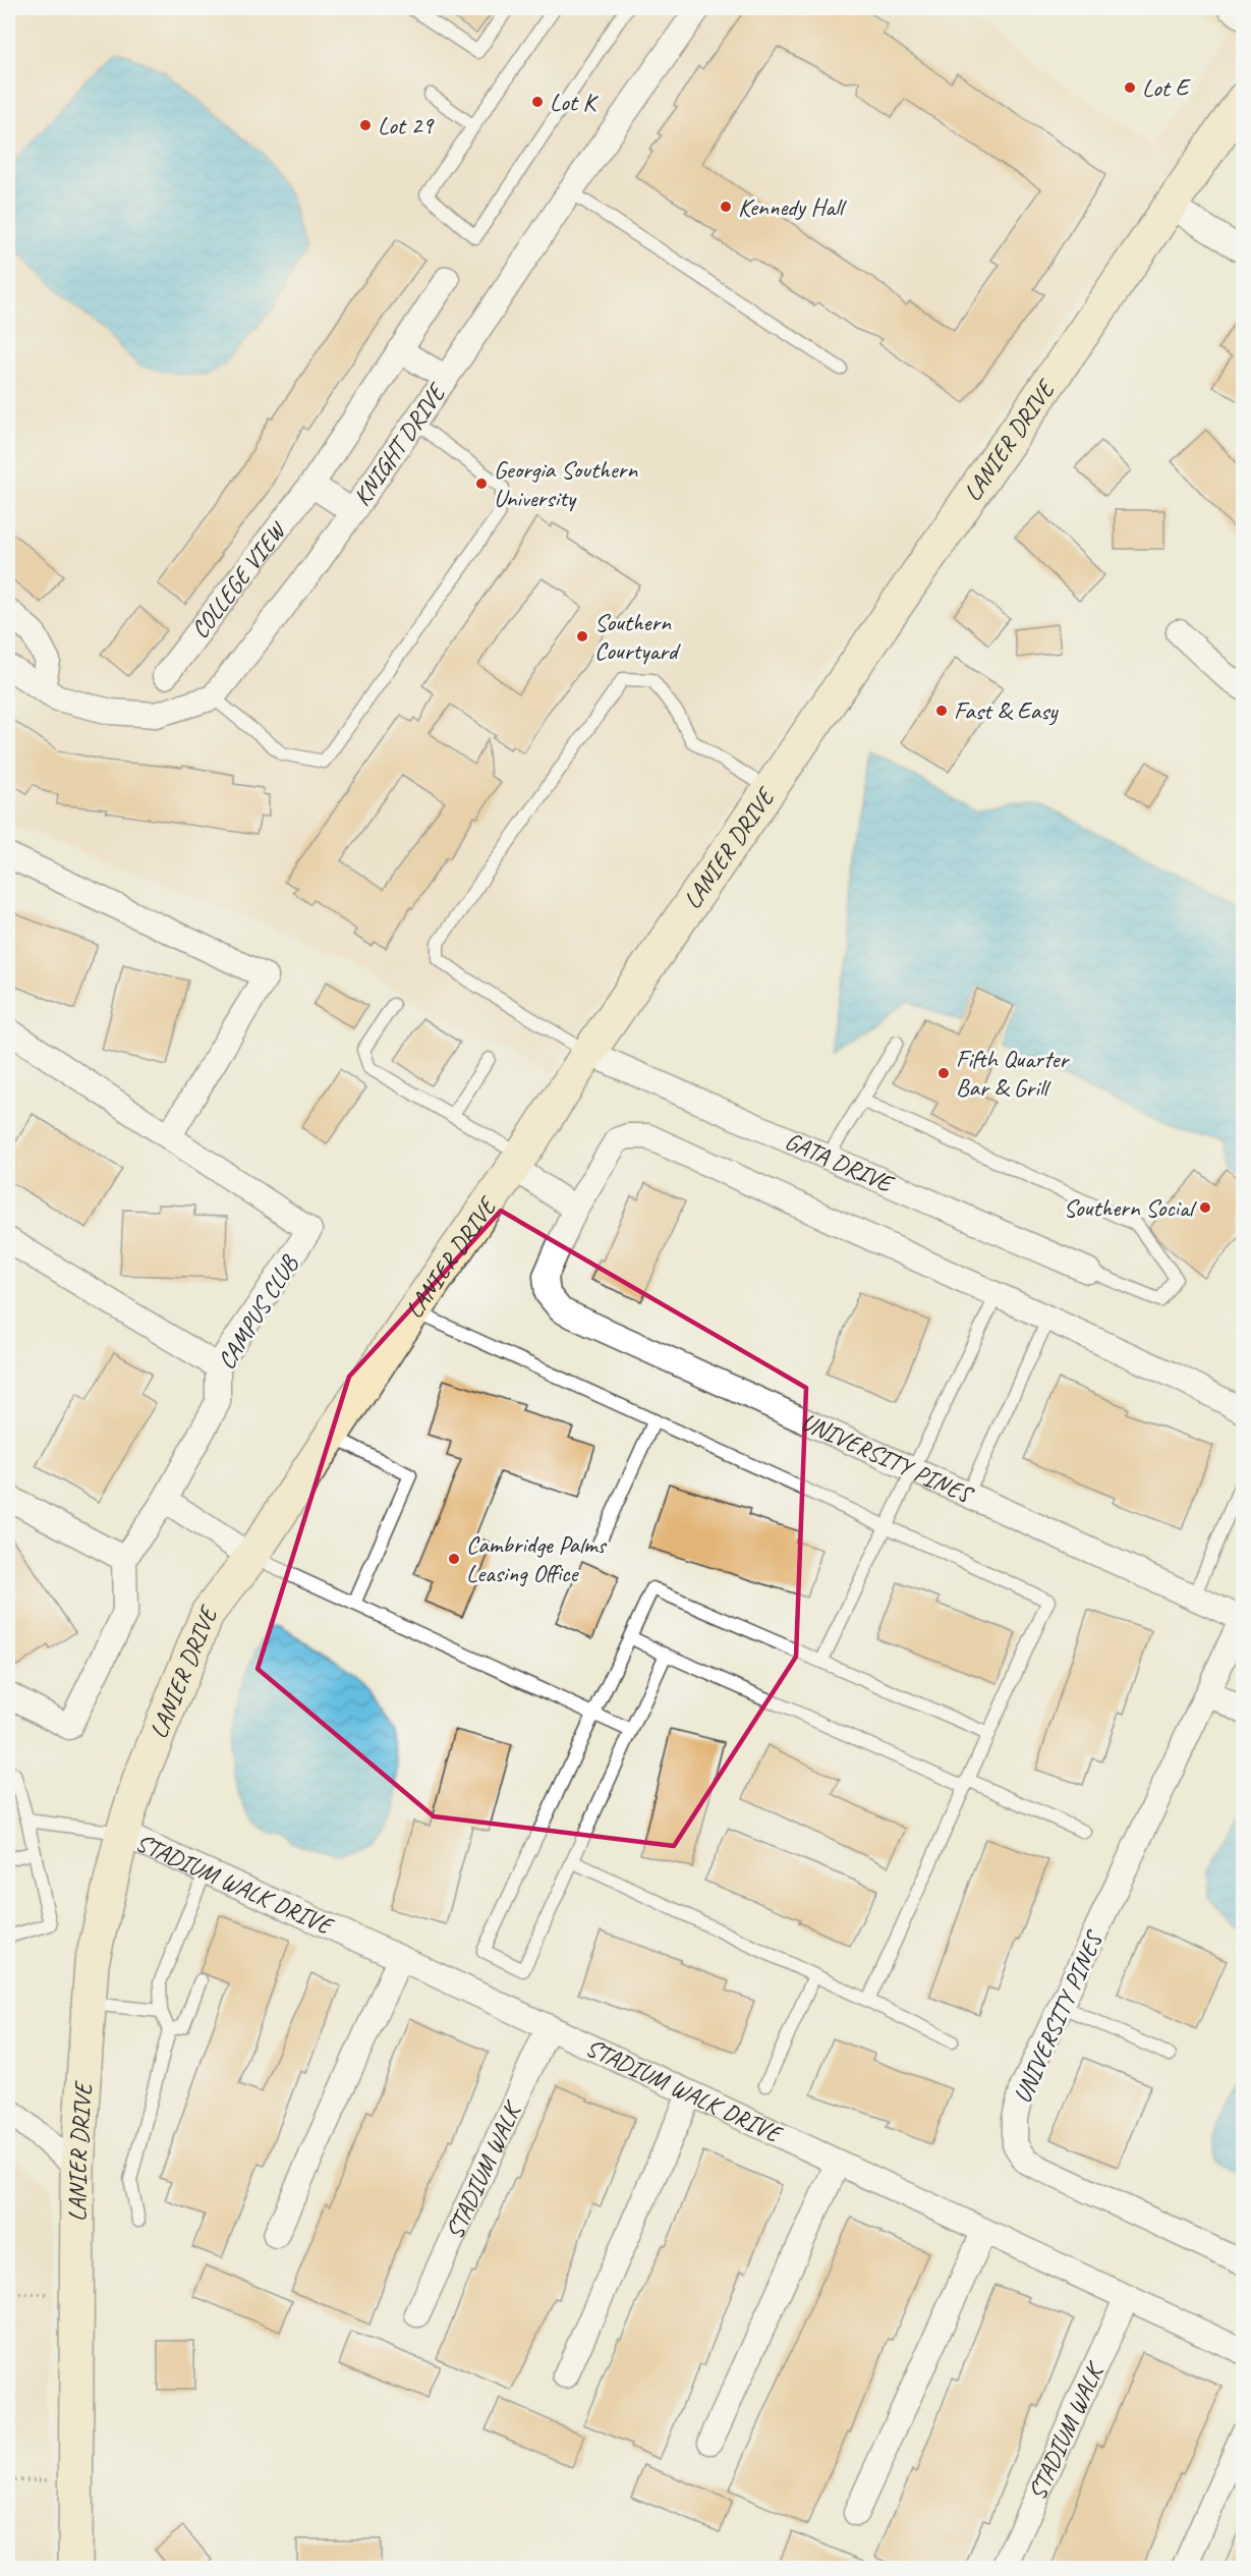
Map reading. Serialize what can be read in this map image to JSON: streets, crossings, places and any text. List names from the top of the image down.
{
  "streets": {
    "street": [
      "LANIER DRIVE",
      "KNIGHT DRIVE",
      "COLLEGE VIEW",
      "GATA DRIVE",
      "CAMPUS CLUB",
      "UNIVERSITY PINES",
      "STADIUM WALK DRIVE",
      "STADIUM WALK"
    ]
  },
  "crossings": [
    ["LANIER DRIVE", "GATA DRIVE"],
    ["LANIER DRIVE", "STADIUM WALK DRIVE"],
    ["STADIUM WALK DRIVE", "STADIUM WALK"]
  ],
  "places": [
    "Lot E",
    "Lot K",
    "Lot 29",
    "Kennedy Hall",
    "Georgia Southern University",
    "Southern Courtyard",
    "Fast & Easy",
    "Fifth Quarter Bar & Grill",
    "Southern Social",
    "Cambridge Palms Leasing Office"
  ]
}
